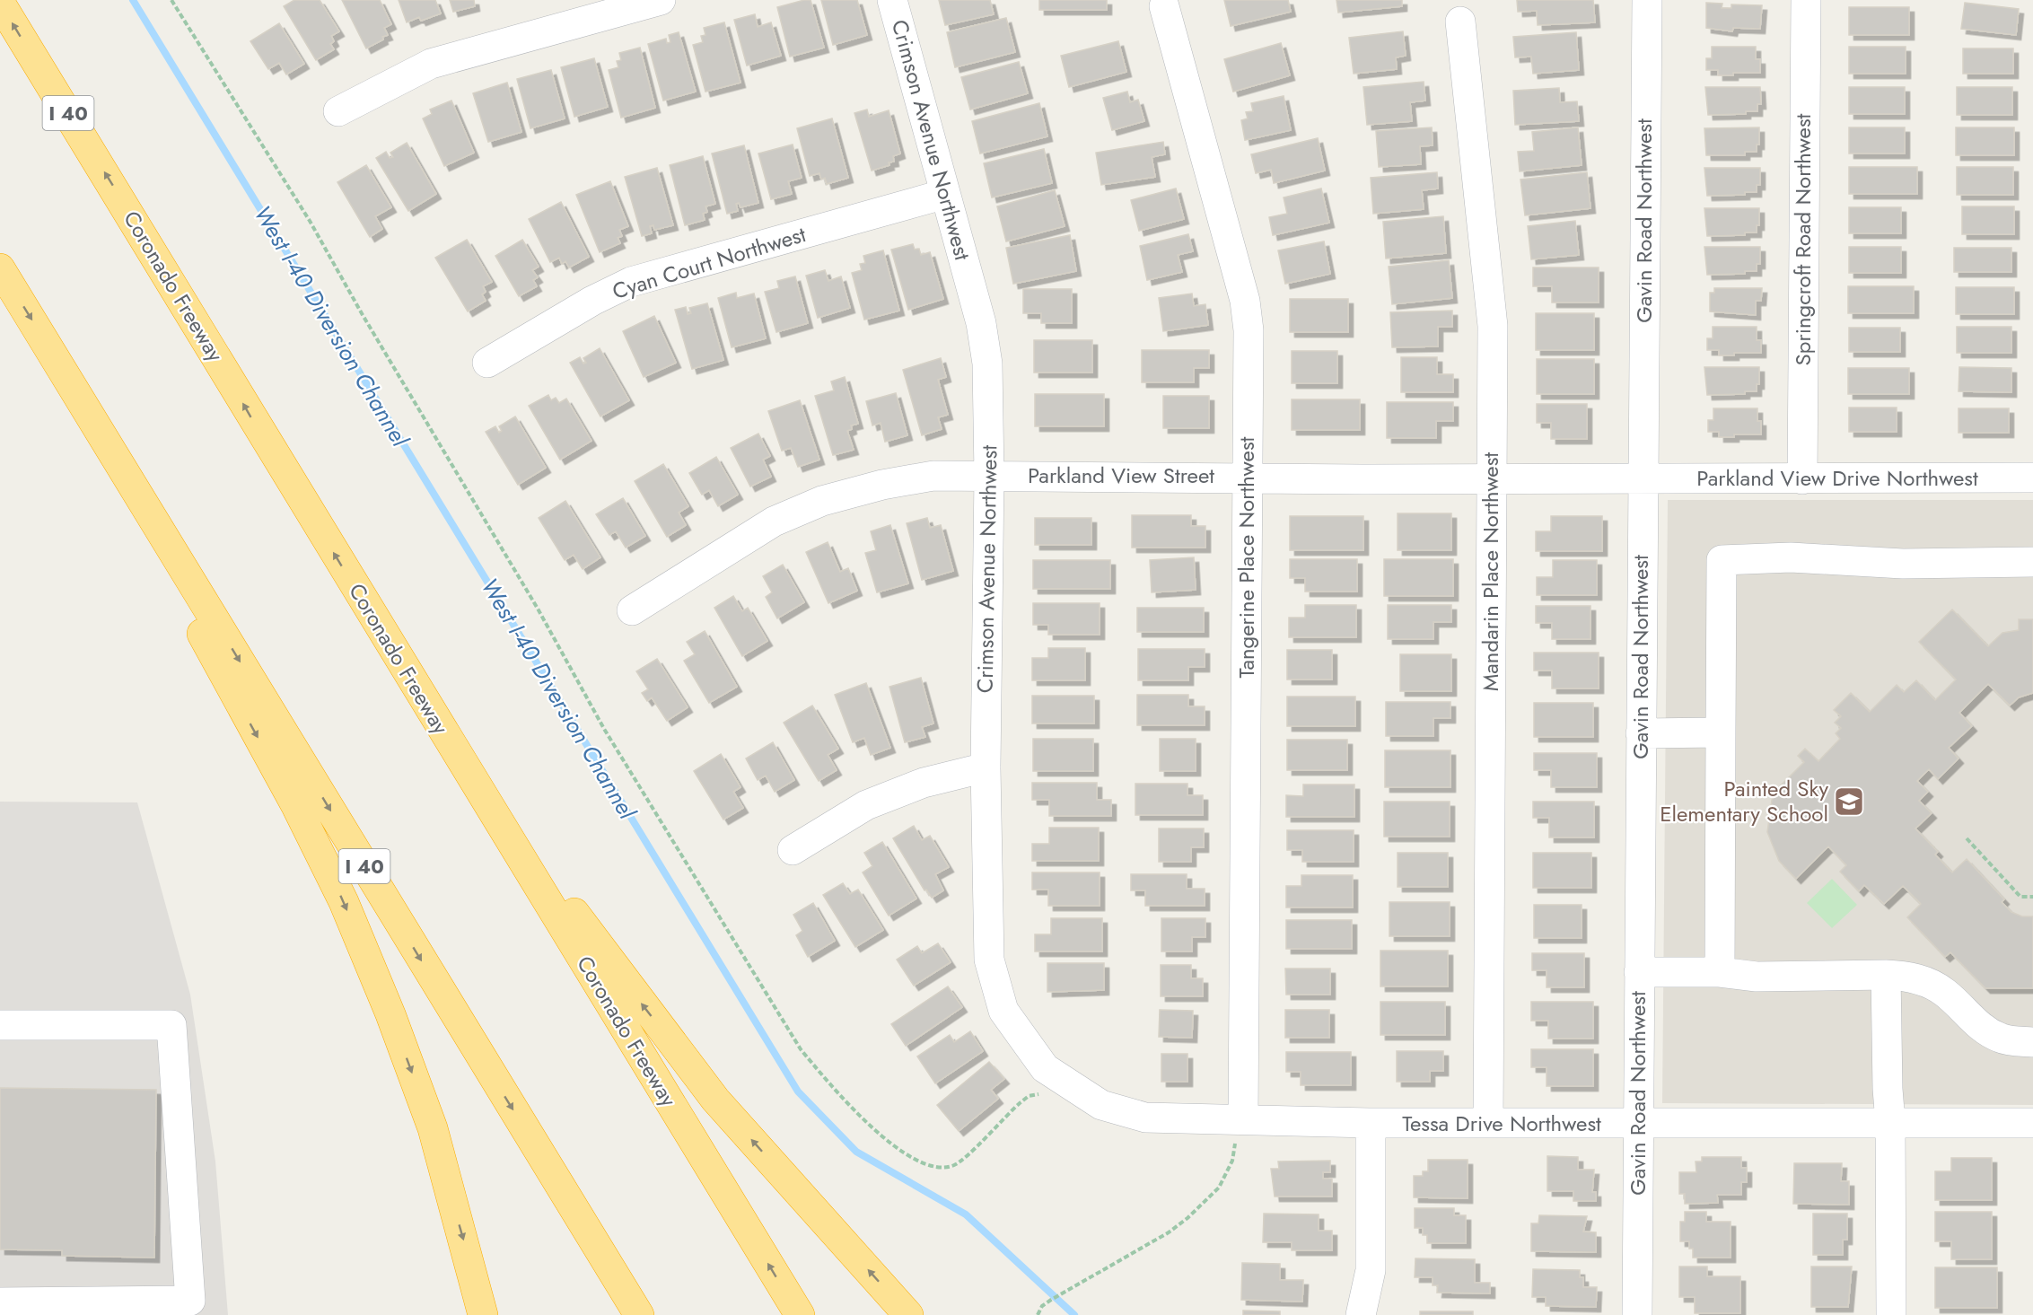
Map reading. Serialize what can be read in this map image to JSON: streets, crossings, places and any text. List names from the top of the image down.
{
  "streets": {
    "highway": ["I 40", "Coronado Freeway"],
    "street": [
      "Crimson Avenue Northwest",
      "Gavin Road Northwest",
      "Springcroft Road Northwest",
      "Cyan Court Northwest",
      "Parkland View Street",
      "Parkland View Drive Northwest",
      "Tangerine Place Northwest",
      "Mandarin Place Northwest",
      "Tessa Drive Northwest"
    ]
  },
  "crossings": [
    ["Crimson Avenue Northwest", "Cyan Court Northwest"],
    ["Crimson Avenue Northwest", "Parkland View Street"],
    ["Crimson Avenue Northwest", "Tessa Drive Northwest"],
    ["Gavin Road Northwest", "Parkland View Street"],
    ["Gavin Road Northwest", "Parkland View Drive Northwest"],
    ["Gavin Road Northwest", "Tessa Drive Northwest"],
    ["Springcroft Road Northwest", "Parkland View Drive Northwest"],
    ["Parkland View Street", "Parkland View Drive Northwest"],
    ["Parkland View Street", "Tangerine Place Northwest"],
    ["Parkland View Street", "Mandarin Place Northwest"],
    ["Tangerine Place Northwest", "Tessa Drive Northwest"],
    ["Mandarin Place Northwest", "Tessa Drive Northwest"]
  ],
  "water": ["West I-40 Diversion Channel"],
  "places": {
    "school or university": ["Painted Sky Elementary School"]
  }
}
